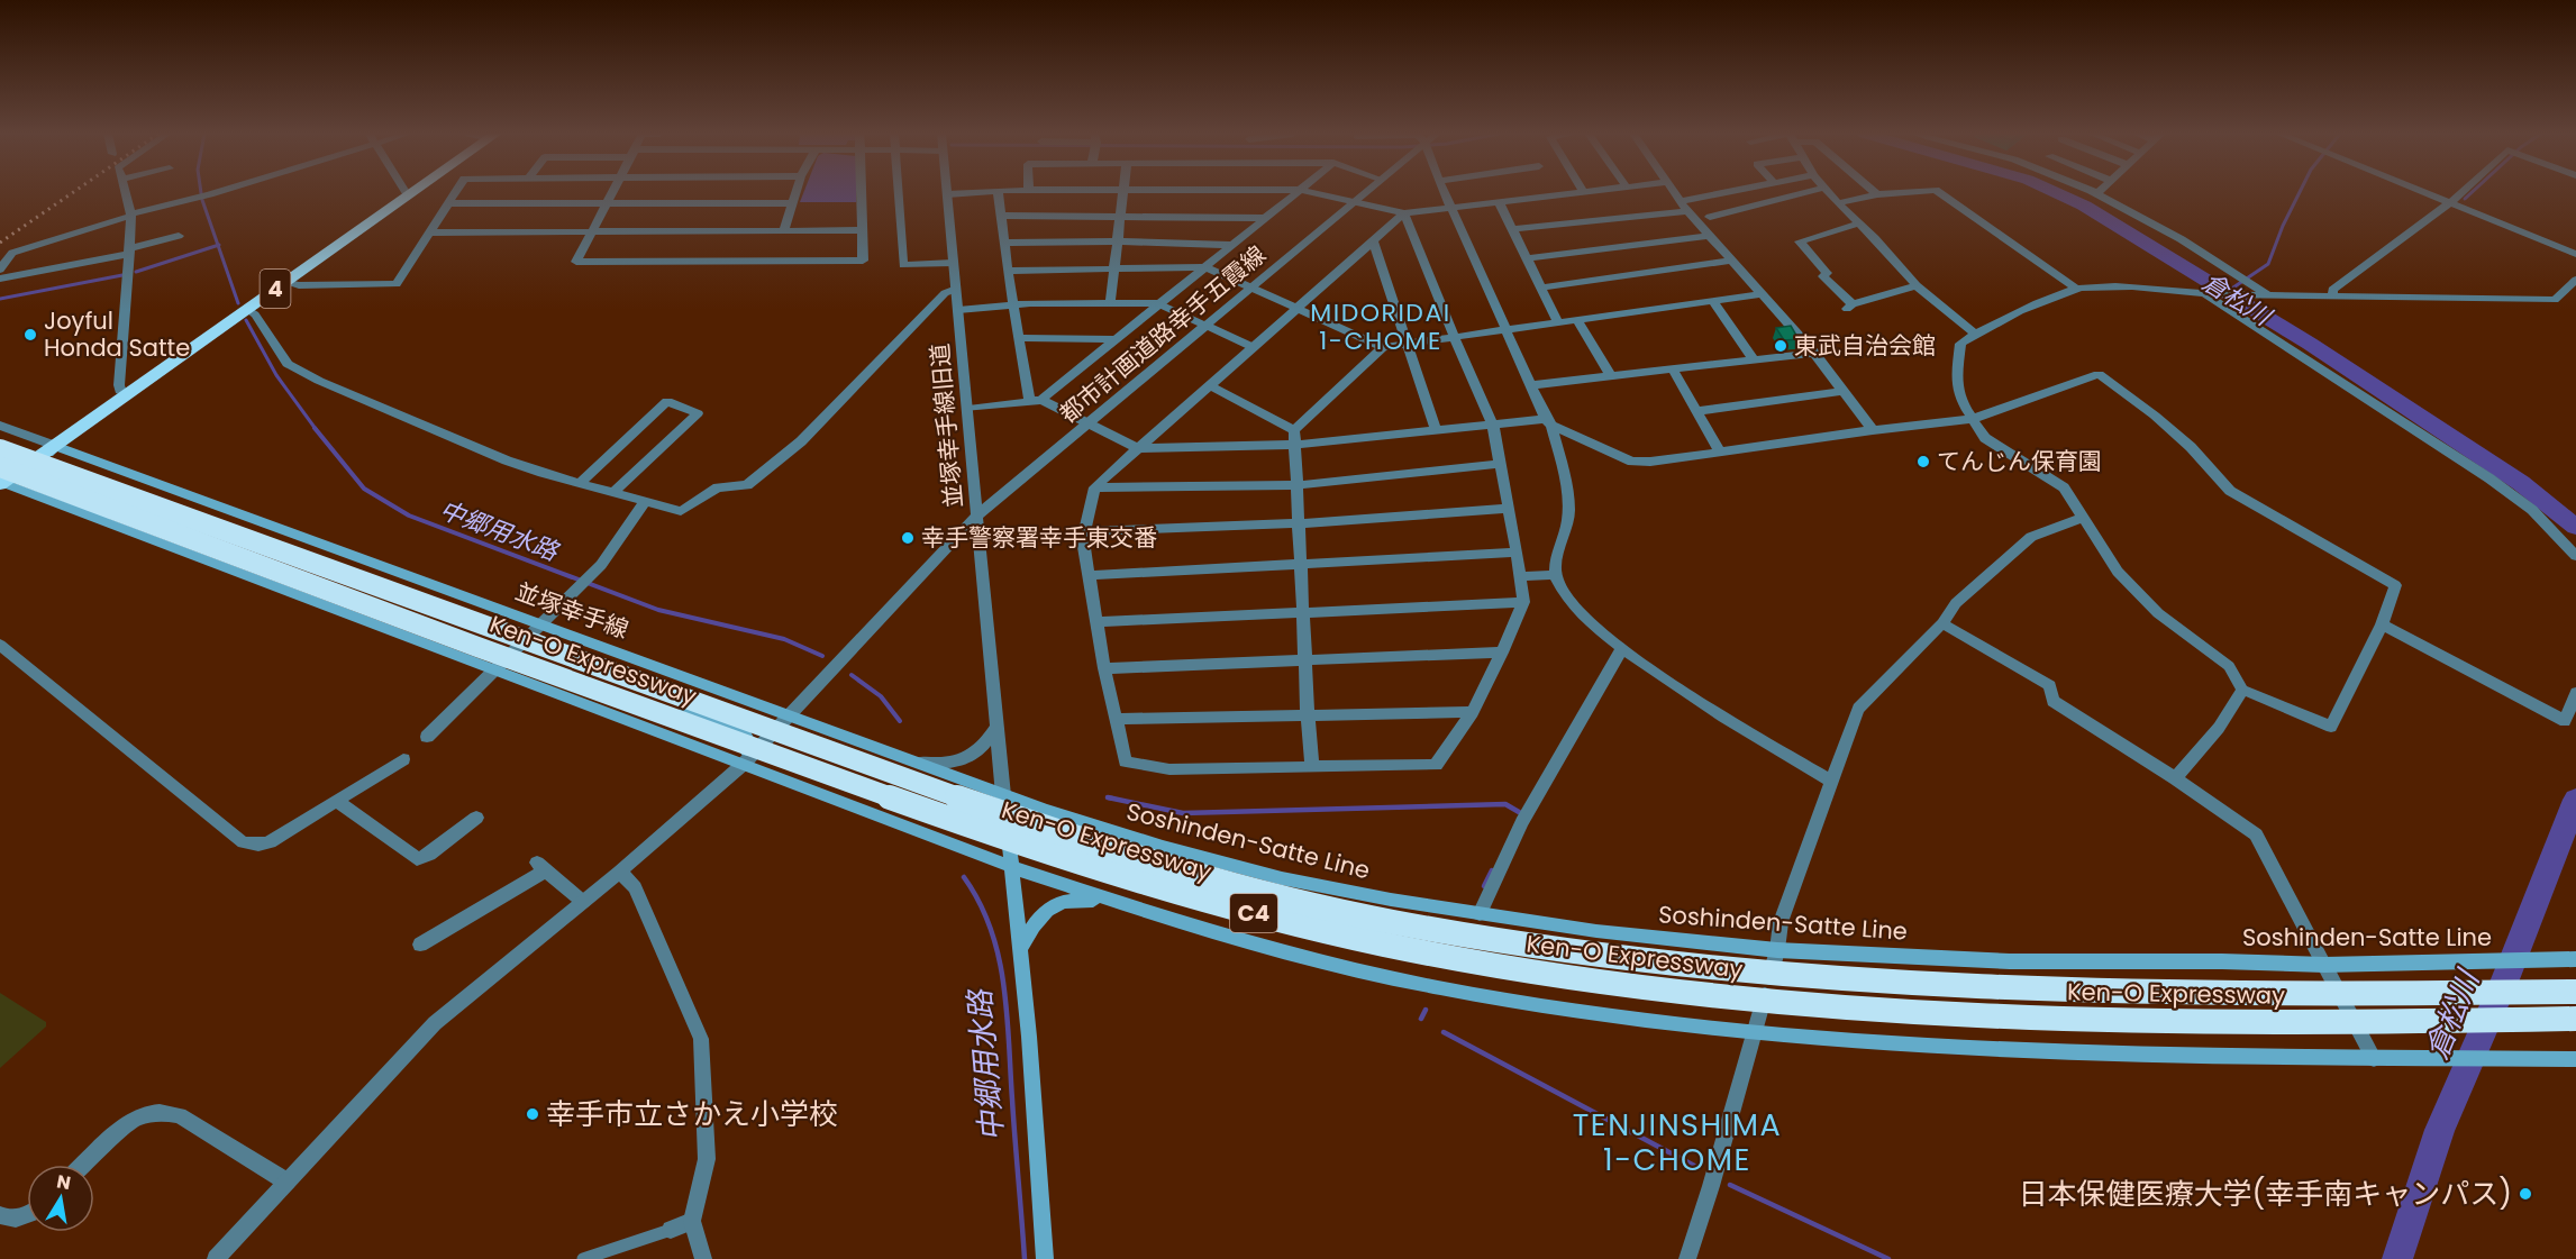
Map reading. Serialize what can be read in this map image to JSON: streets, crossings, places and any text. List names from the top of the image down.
{
  "streets": {
    "highway": ["4", "Ken-O Expressway", "C4"],
    "main road": ["並塚幸手線", "Soshinden-Satte Line"],
    "street": ["都市計画道路幸手五霞線", "並塚幸手線旧道"]
  },
  "crossings": [
    ["4", "並塚幸手線"],
    ["4", "Ken-O Expressway"],
    ["都市計画道路幸手五霞線", "並塚幸手線旧道"],
    ["都市計画道路幸手五霞線", "並塚幸手線"],
    ["並塚幸手線旧道", "並塚幸手線"],
    ["並塚幸手線旧道", "Soshinden-Satte Line"],
    ["並塚幸手線", "Soshinden-Satte Line"]
  ],
  "districts": ["MIDORIDAI 1-CHOME", "TENJINSHIMA 1-CHOME"],
  "water": ["倉松川", "中郷用水路"],
  "places": [
    "Joyful Honda Satte",
    "東武自治会館",
    "てんじん保育園",
    "幸手警察署幸手東交番",
    "幸手市立さかえ小学校",
    "日本保健医療大学(幸手南キャンパス)"
  ],
  "north": "top"
}
